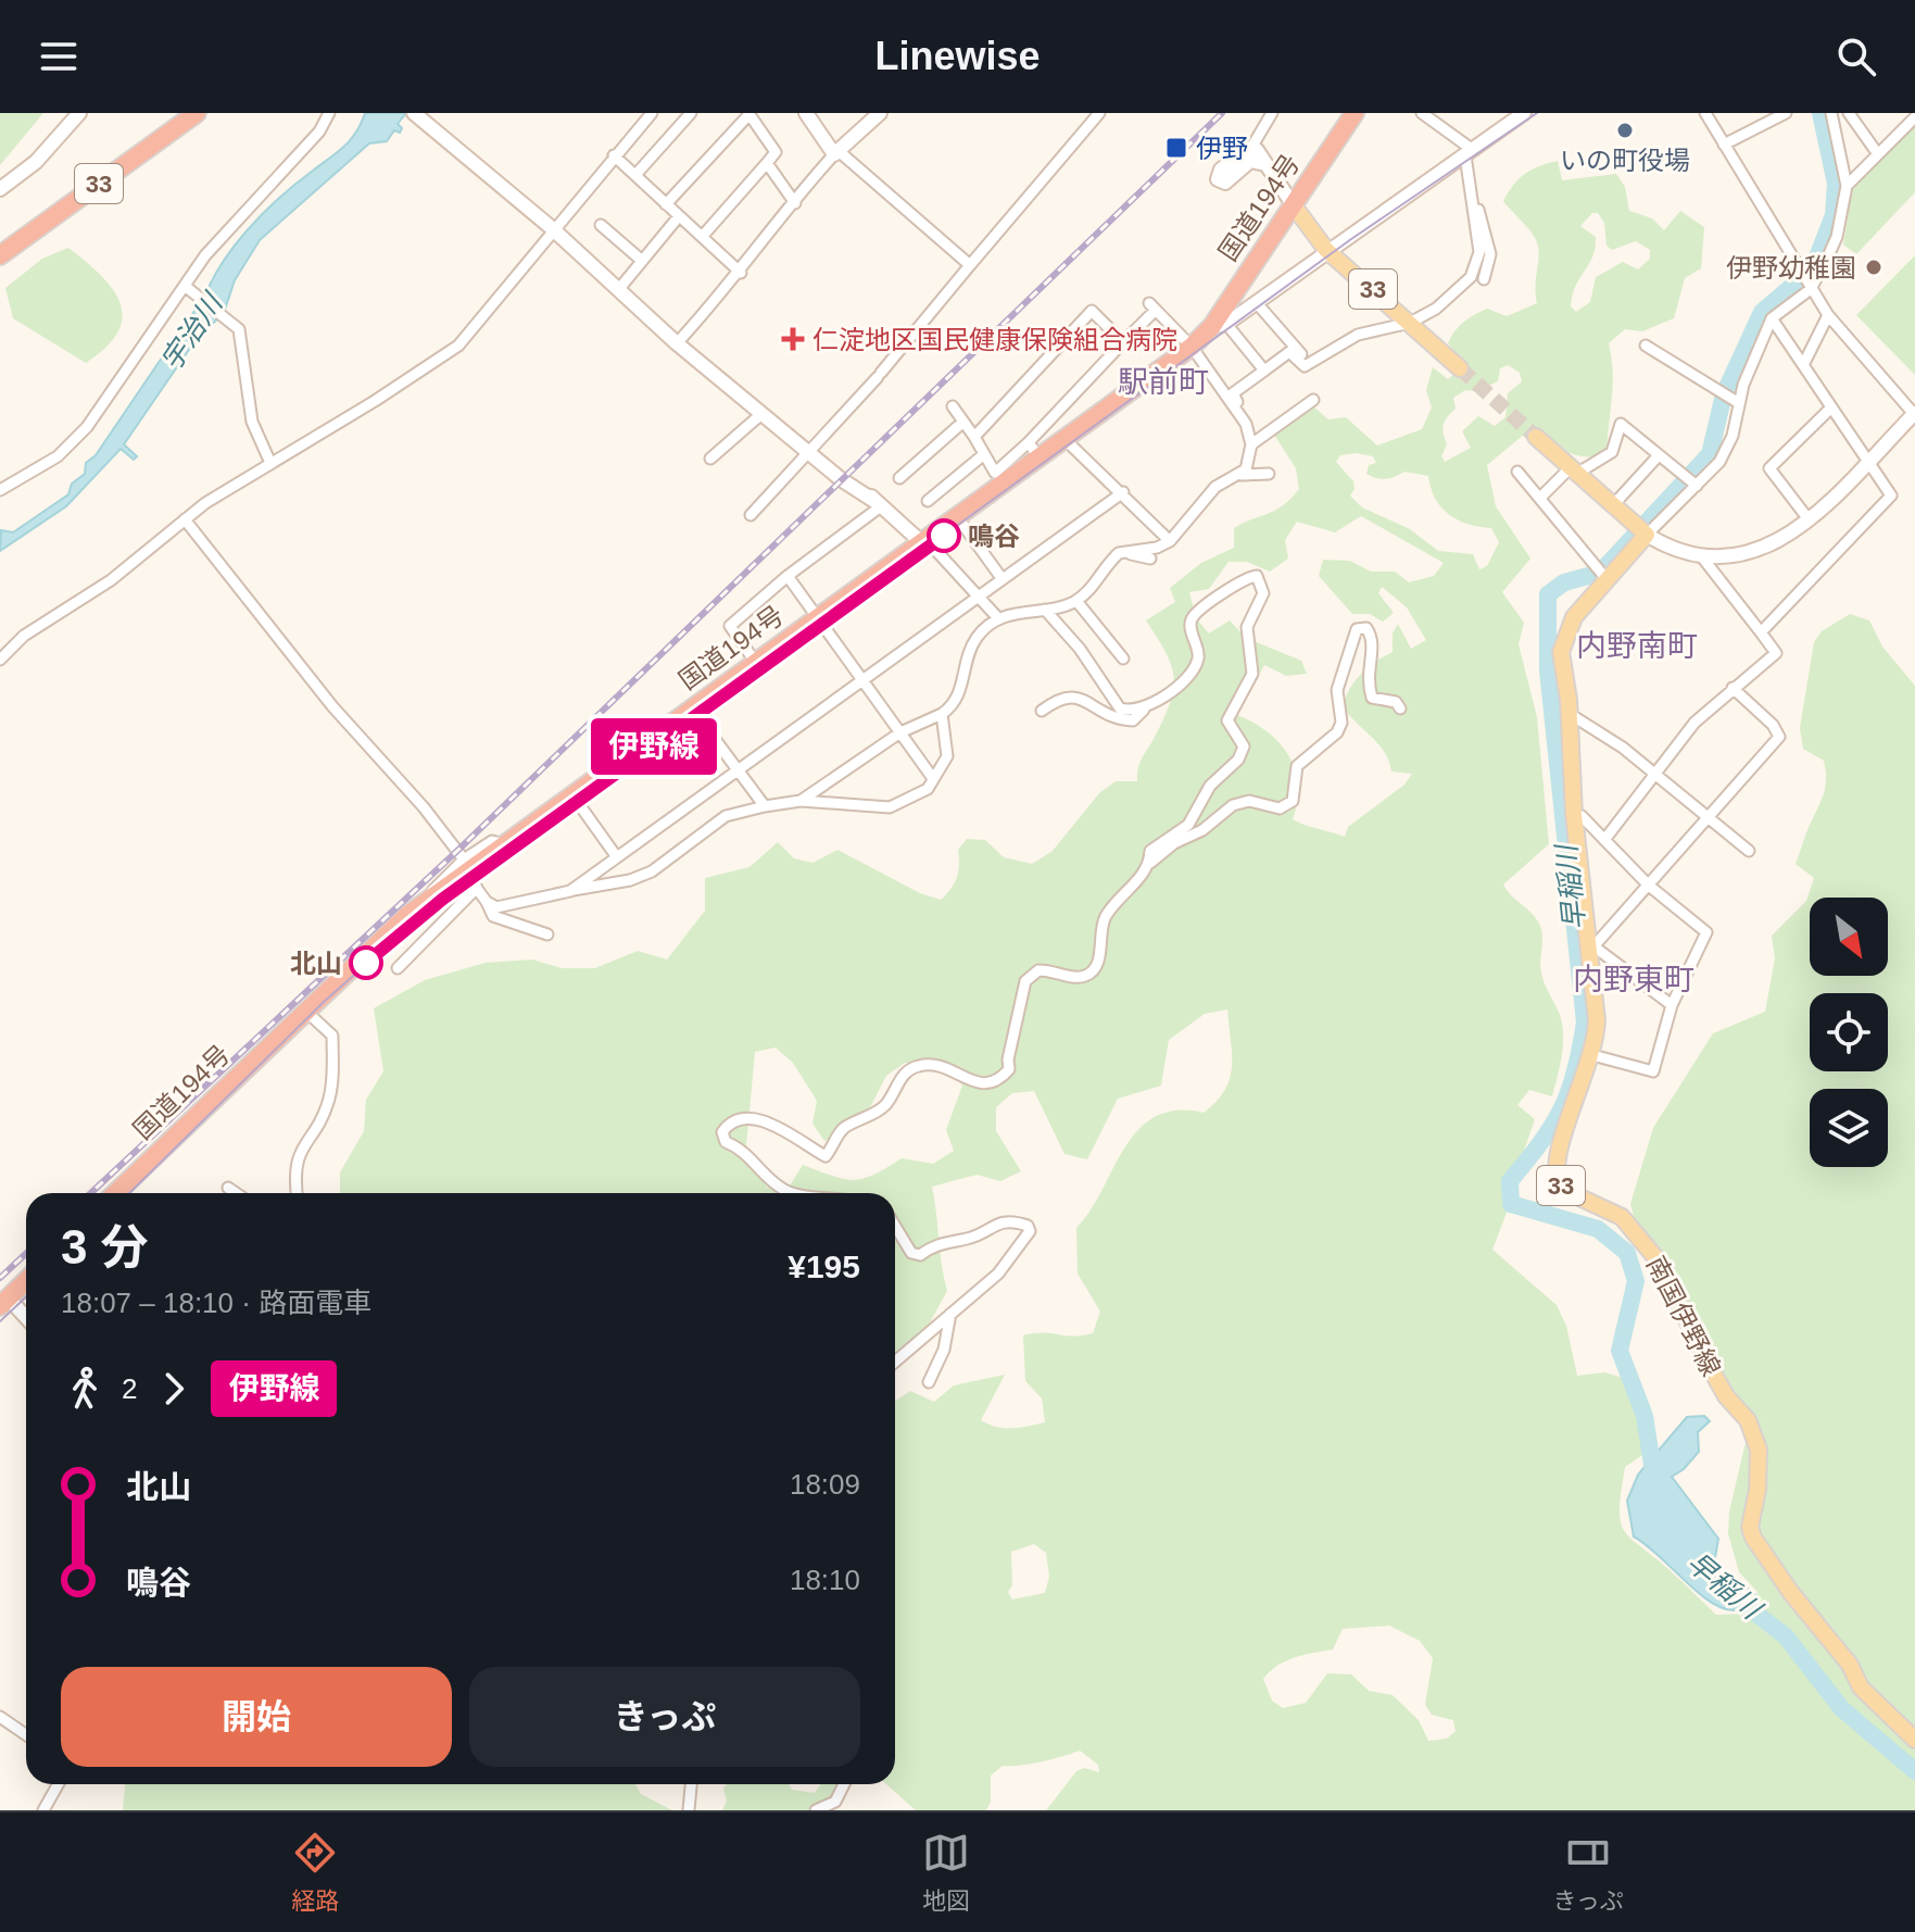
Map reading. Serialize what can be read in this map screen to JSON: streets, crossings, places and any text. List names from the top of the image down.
{
  "streets": {
    "highway": ["33", "国道194号"],
    "main road": ["南国伊野線"]
  },
  "crossings": [
    ["33", "国道194号"]
  ],
  "districts": ["駅前町", "内野南町", "内野東町"],
  "water": ["宇治川", "早稲川"],
  "places": {
    "other": [
      "いの町役場",
      "伊野幼稚園",
      "鳴谷",
      "北山"
    ],
    "transit": ["伊野"],
    "health": ["仁淀地区国民健康保険組合病院"]
  },
  "lines": ["tram line 伊野線"],
  "north": "bottom right",
  "page": {
    "header": "Linewise",
    "on_map": "伊野線",
    "heading": ["3 分", "18:07 – 18:10 · 路面電車", "¥195"],
    "legs": ["2", "伊野線"],
    "list": [
      {
        "name": "北山",
        "value": "18:09"
      },
      {
        "name": "鳴谷",
        "value": "18:10"
      }
    ],
    "buttons": ["開始", "きっぷ"],
    "tabs": ["経路", "地図", "きっぷ"]
  }
}
